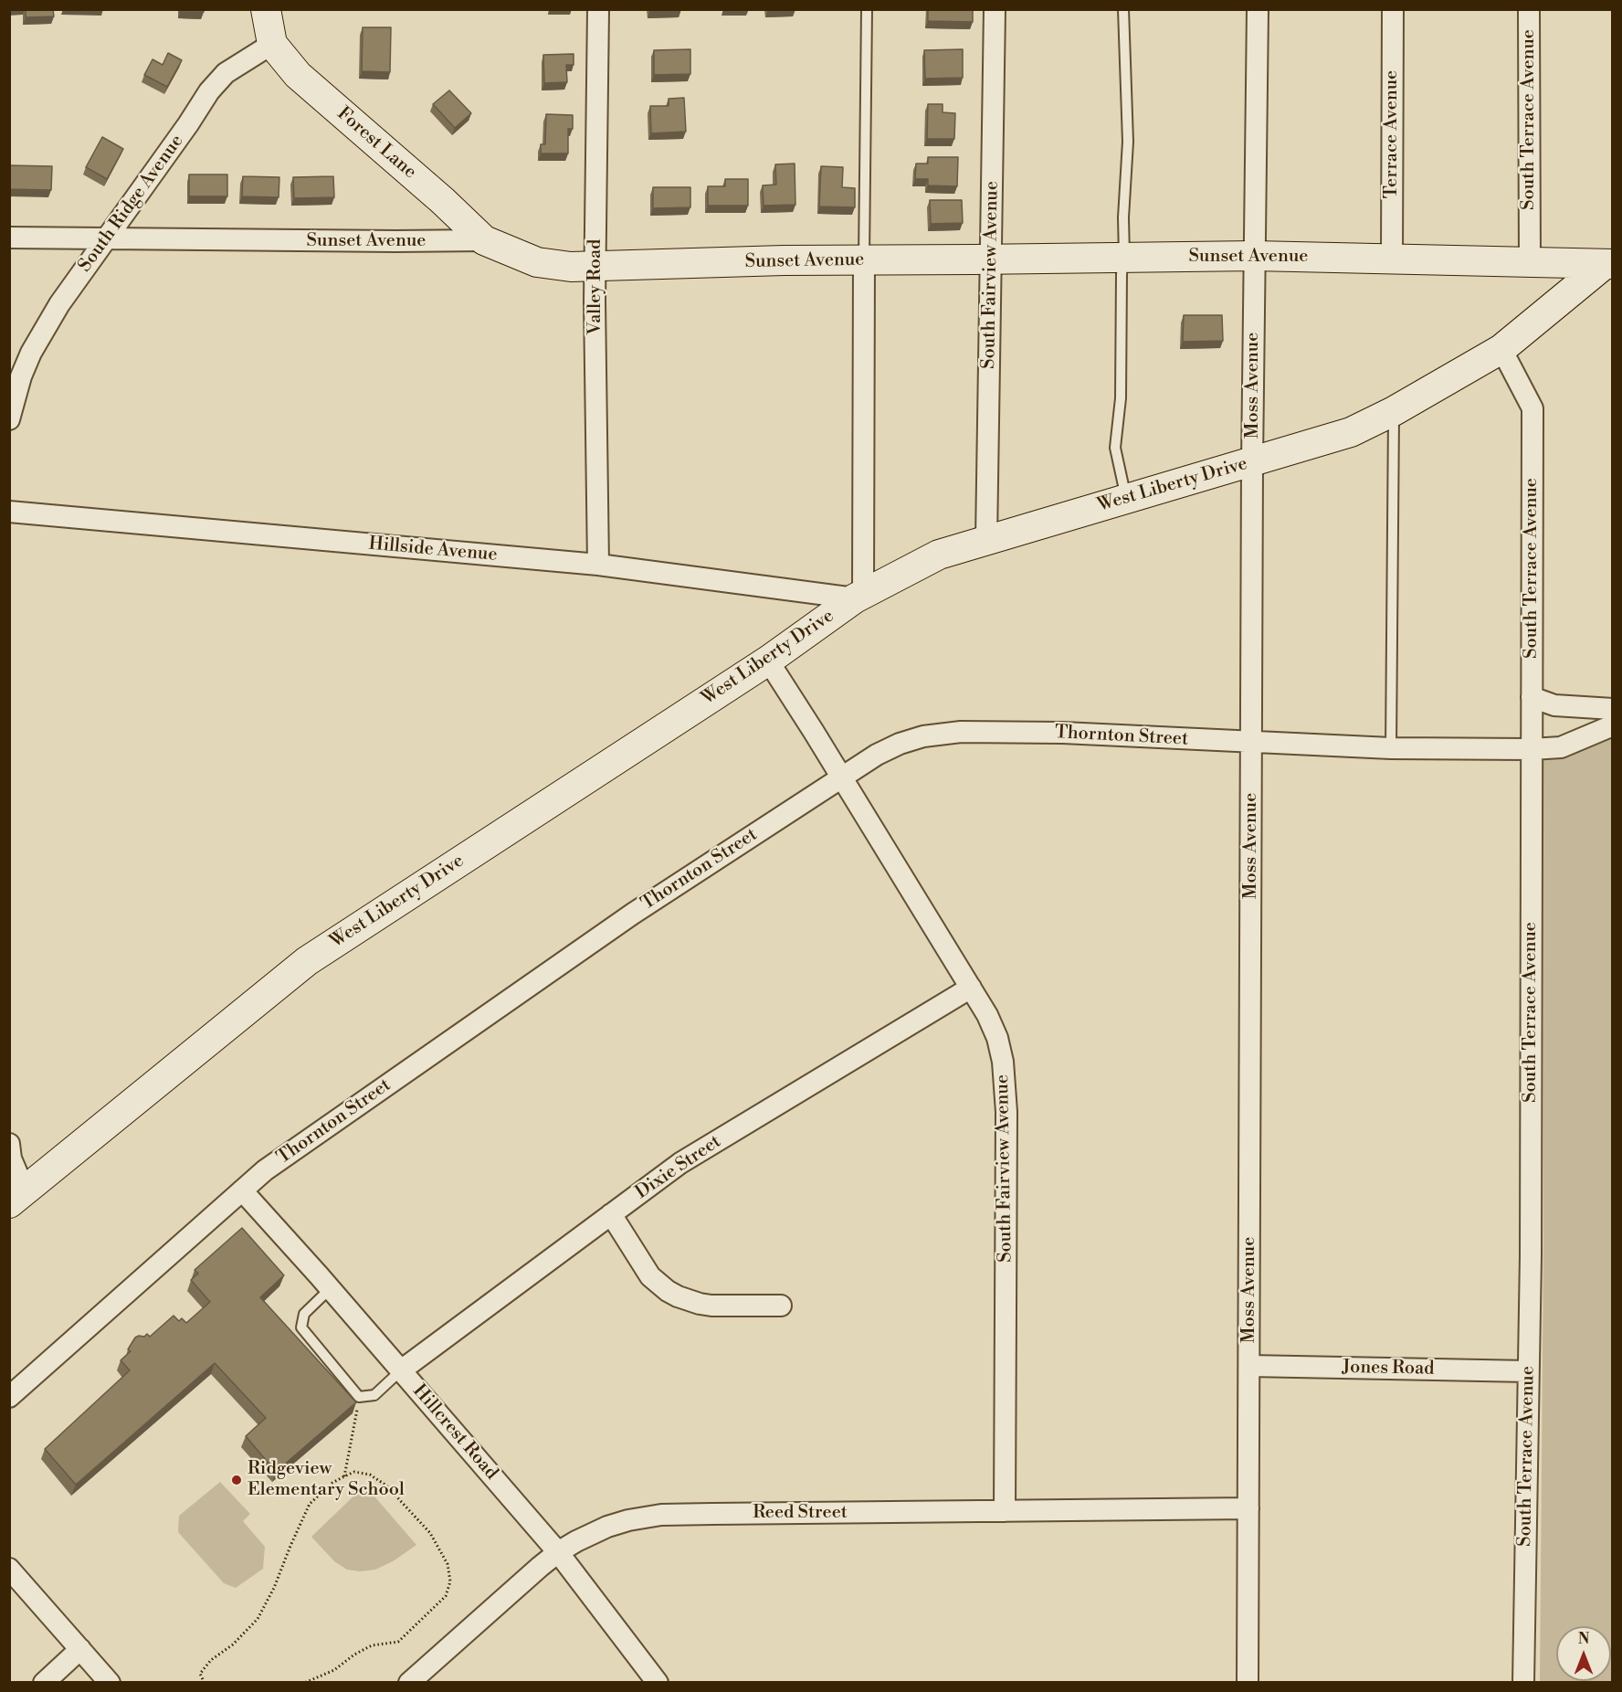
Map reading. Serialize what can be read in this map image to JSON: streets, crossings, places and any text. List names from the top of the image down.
{
  "streets": {
    "main road": ["Forest Lane", "Sunset Avenue", "West Liberty Drive"],
    "street": [
      "South Terrace Avenue",
      "Terrace Avenue",
      "South Ridge Avenue",
      "South Fairview Avenue",
      "Valley Road",
      "Moss Avenue",
      "Hillside Avenue",
      "Thornton Street",
      "Dixie Street",
      "Jones Road",
      "Hillcrest Road",
      "Reed Street"
    ]
  },
  "crossings": [
    ["South Terrace Avenue", "Sunset Avenue"],
    ["South Terrace Avenue", "West Liberty Drive"],
    ["South Terrace Avenue", "Thornton Street"],
    ["South Terrace Avenue", "Jones Road"],
    ["Terrace Avenue", "Sunset Avenue"],
    ["Forest Lane", "South Ridge Avenue"],
    ["Forest Lane", "Sunset Avenue"],
    ["South Ridge Avenue", "Sunset Avenue"],
    ["Sunset Avenue", "South Fairview Avenue"],
    ["Sunset Avenue", "Valley Road"],
    ["Sunset Avenue", "Moss Avenue"],
    ["Sunset Avenue", "West Liberty Drive"],
    ["South Fairview Avenue", "West Liberty Drive"],
    ["South Fairview Avenue", "Thornton Street"],
    ["South Fairview Avenue", "Dixie Street"],
    ["South Fairview Avenue", "Reed Street"],
    ["Valley Road", "Hillside Avenue"],
    ["Moss Avenue", "West Liberty Drive"],
    ["Moss Avenue", "Thornton Street"],
    ["Moss Avenue", "Jones Road"],
    ["Moss Avenue", "Reed Street"],
    ["West Liberty Drive", "Hillside Avenue"],
    ["Thornton Street", "Hillcrest Road"],
    ["Dixie Street", "Hillcrest Road"],
    ["Hillcrest Road", "Reed Street"]
  ],
  "places": ["Ridgeview Elementary School"],
  "north": "top"
}
